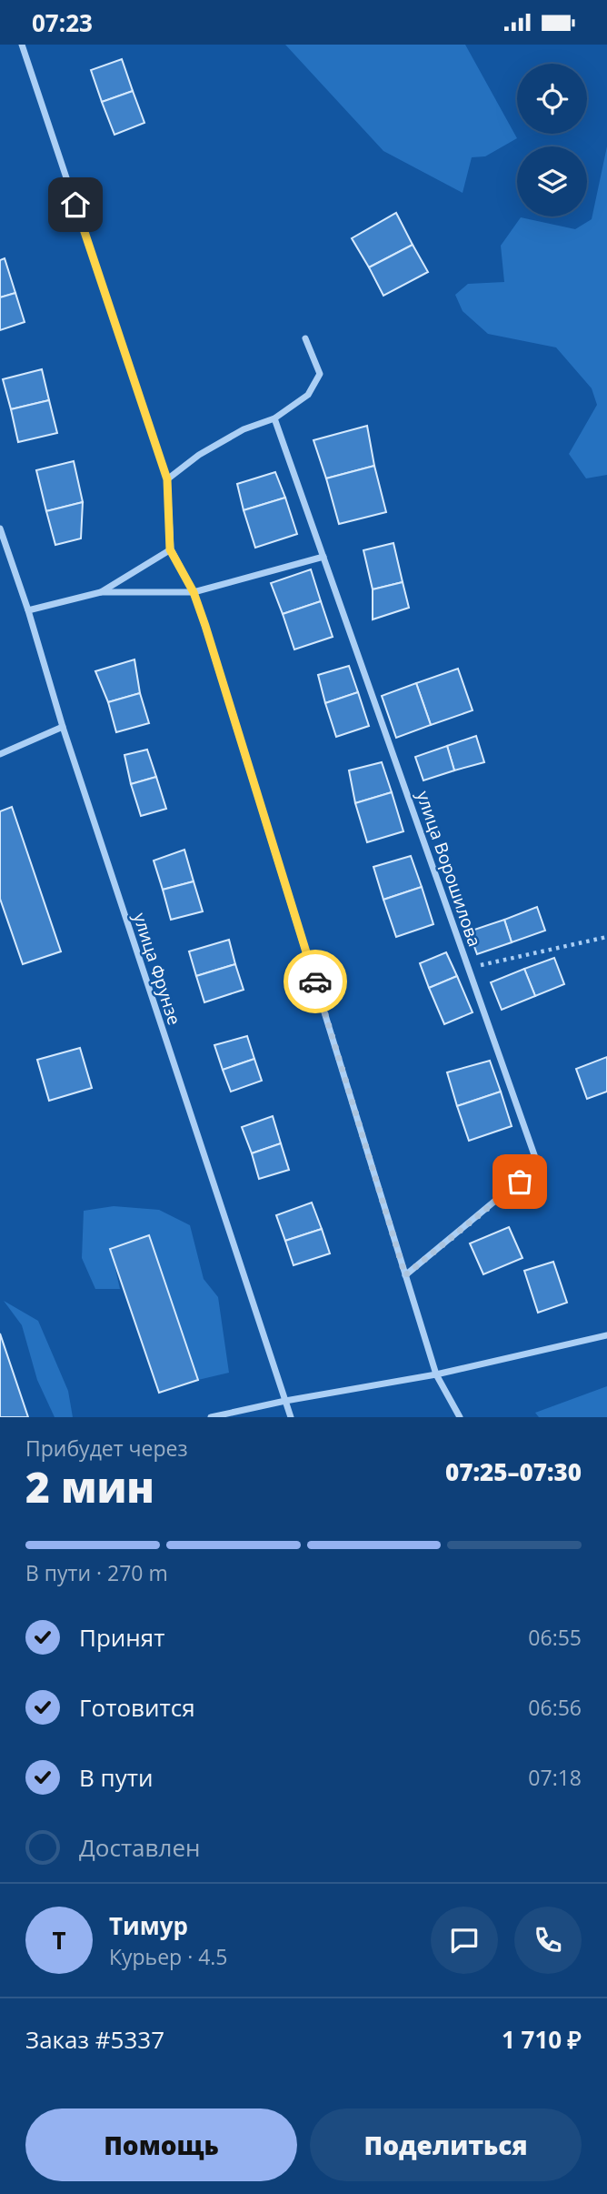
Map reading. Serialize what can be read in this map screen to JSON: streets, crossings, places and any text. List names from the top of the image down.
{
  "streets": {
    "street": ["улица Ворошилова", "улица Фрунзе"]
  },
  "page": {
    "status": "07:23",
    "heading": ["2 мин", "Прибудет через", "07:25–07:30"],
    "panel": [
      "Тимур",
      "Курьер · 4.5",
      "Заказ #5337",
      "1 710 ₽"
    ],
    "bar": "В пути · 270 m",
    "list": [
      ["Принят", "06:55"],
      ["Готовится", "06:56"],
      ["В пути", "07:18"],
      "Доставлен"
    ],
    "round": "Т",
    "buttons": ["Помощь", "Поделиться"]
  }
}
